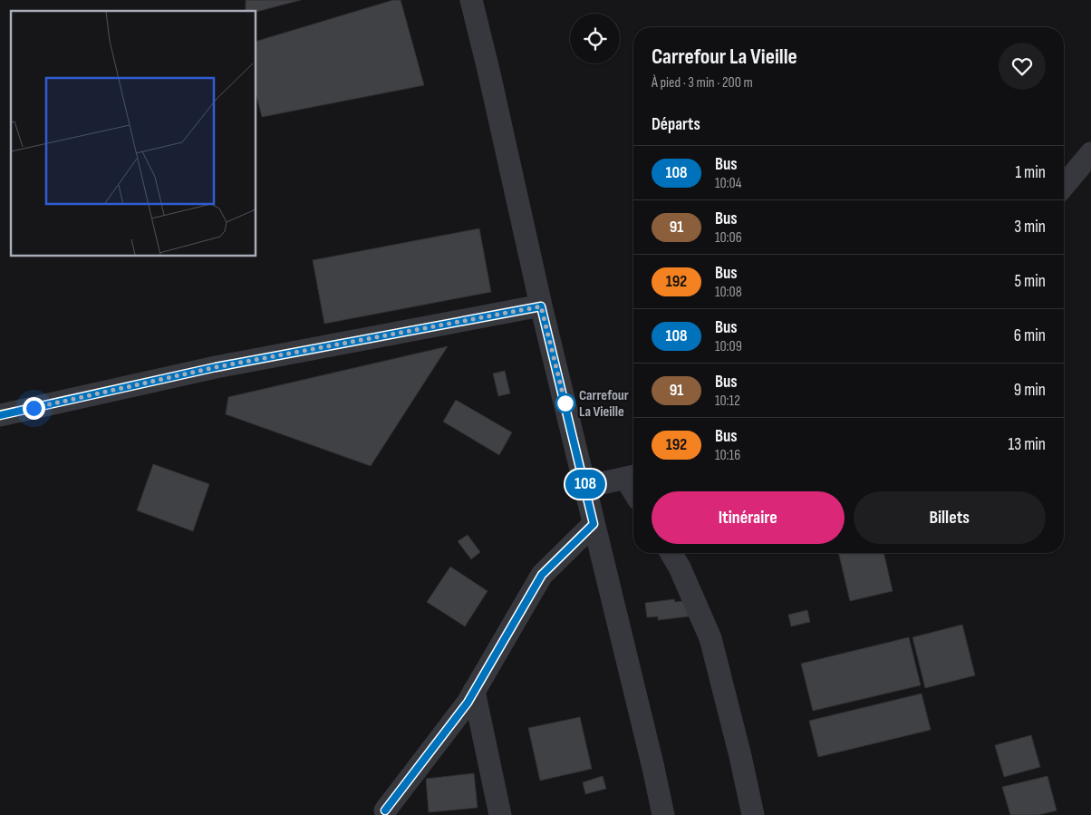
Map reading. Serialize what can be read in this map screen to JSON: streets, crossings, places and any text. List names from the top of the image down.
{
  "places": ["Carrefour La Vieille"],
  "lines": ["bus line 108"],
  "page": {
    "on_map": "108",
    "heading": [
      ["Carrefour La Vieille", "À pied · 3 min · 200 m"],
      "Départs"
    ],
    "list": [
      {
        "mark": "108",
        "name": "Bus",
        "note": "10:04",
        "value": "1 min"
      },
      {
        "mark": "91",
        "name": "Bus",
        "note": "10:06",
        "value": "3 min"
      },
      {
        "mark": "192",
        "name": "Bus",
        "note": "10:08",
        "value": "5 min"
      },
      {
        "mark": "108",
        "name": "Bus",
        "note": "10:09",
        "value": "6 min"
      },
      {
        "mark": "91",
        "name": "Bus",
        "note": "10:12",
        "value": "9 min"
      },
      {
        "mark": "192",
        "name": "Bus",
        "note": "10:16",
        "value": "13 min"
      }
    ],
    "buttons": ["Itinéraire", "Billets"]
  }
}
